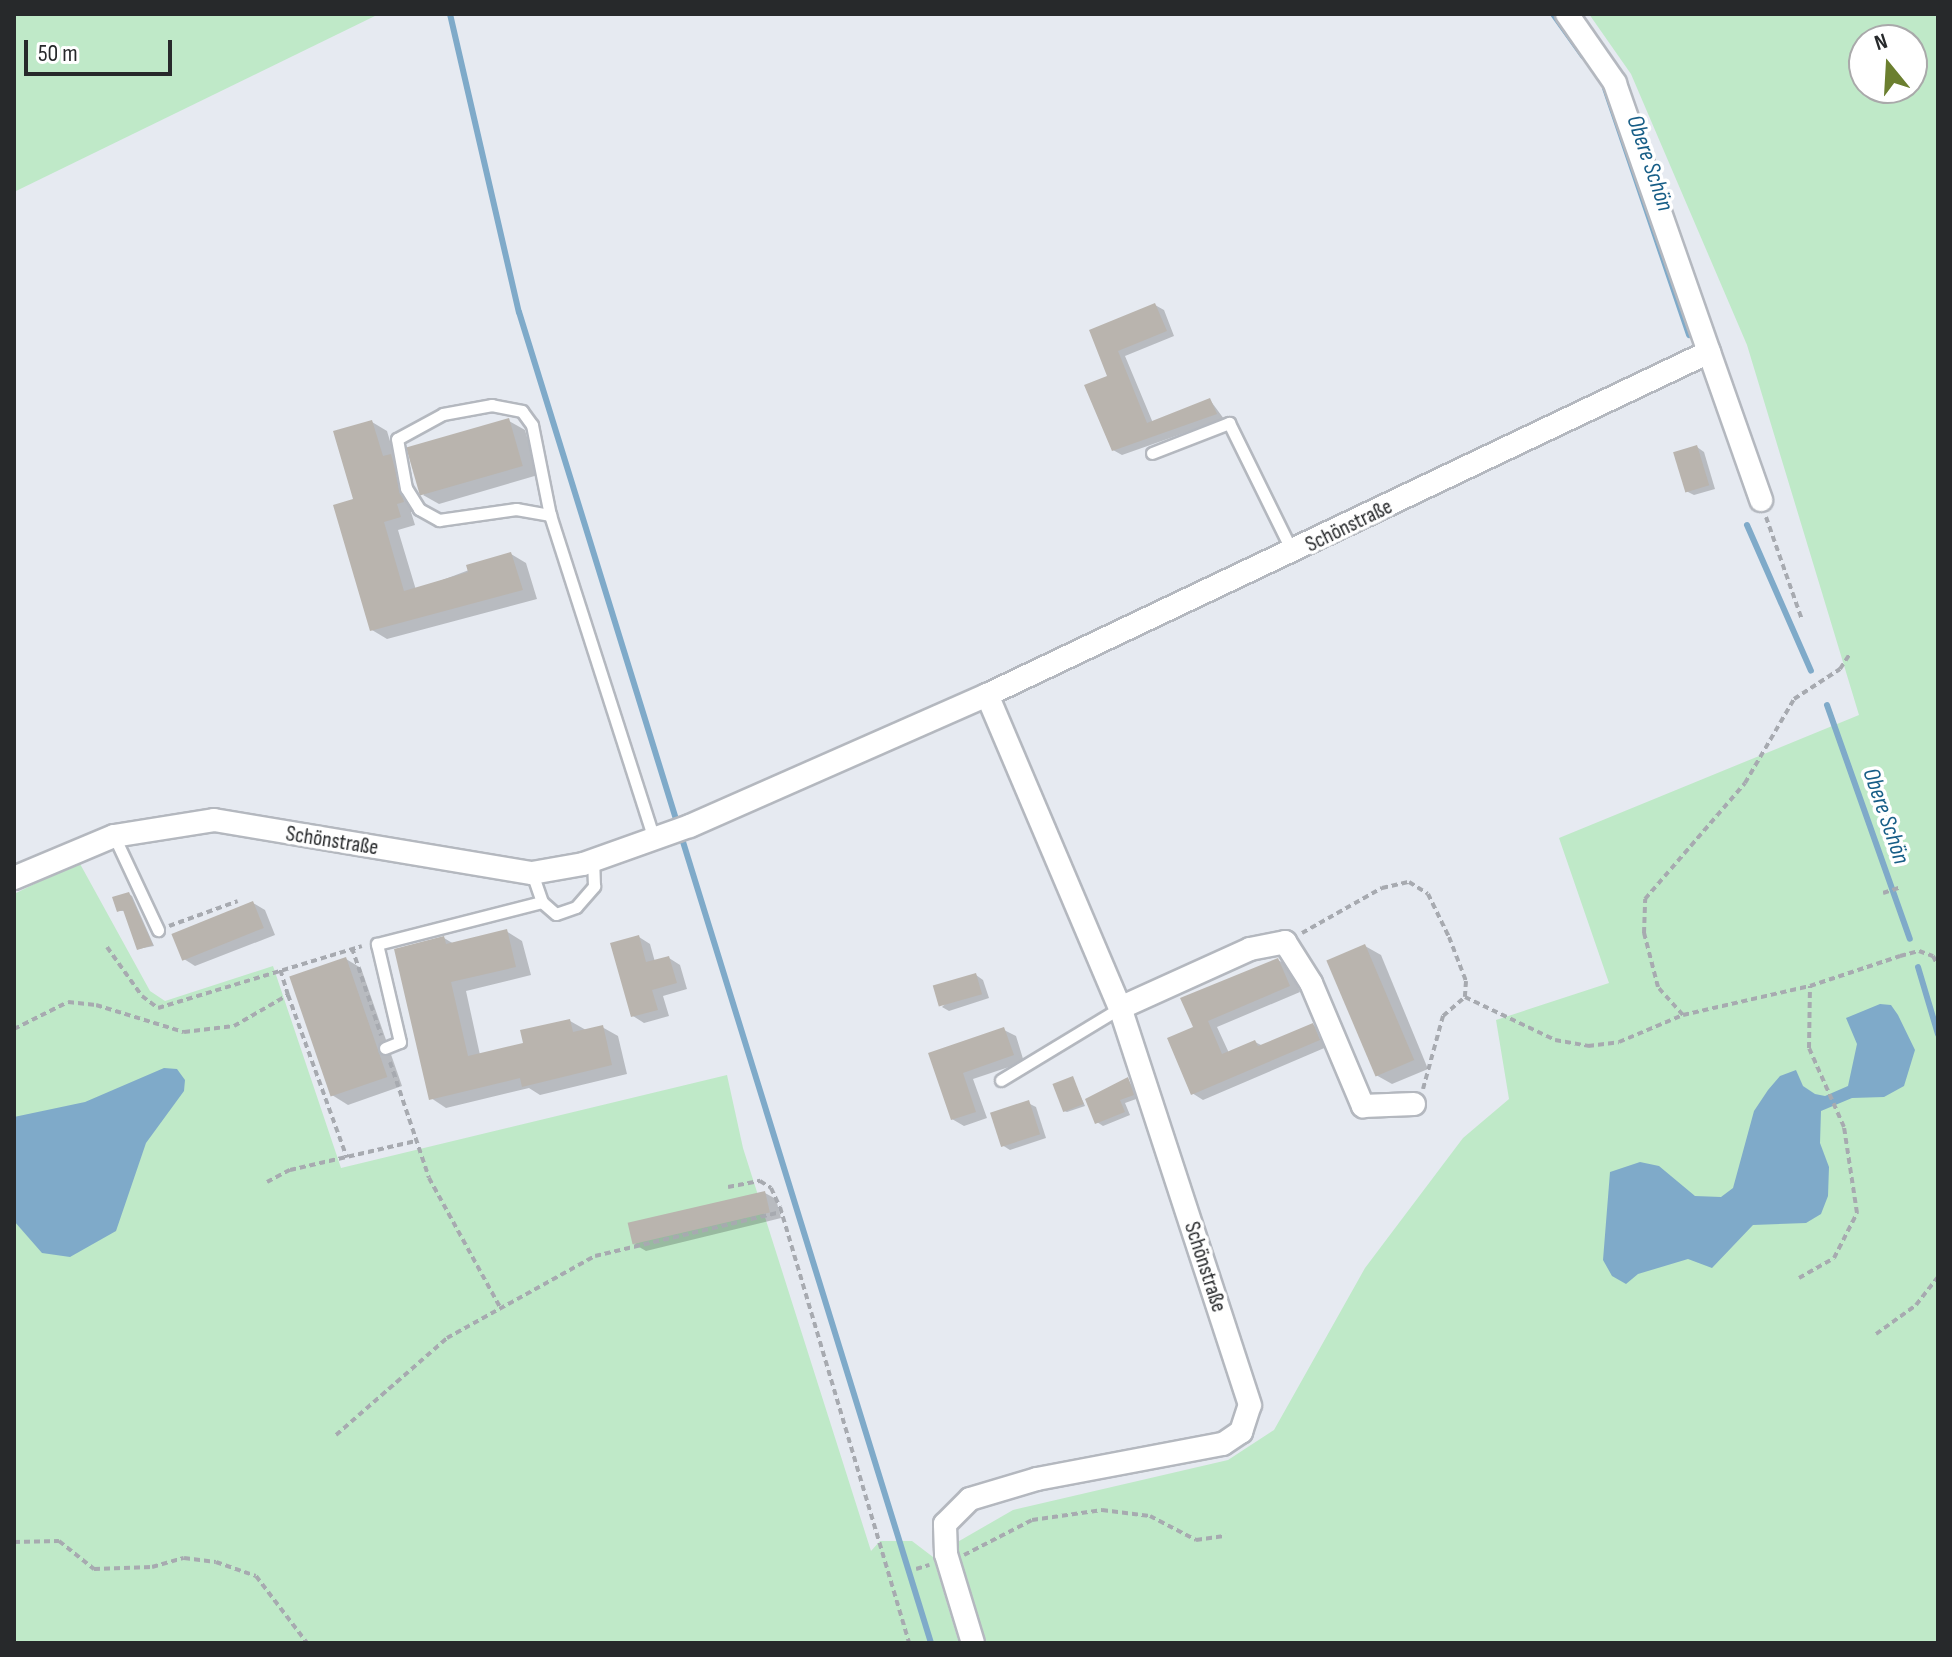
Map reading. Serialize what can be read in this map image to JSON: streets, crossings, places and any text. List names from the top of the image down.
{
  "streets": {
    "street": ["Schönstraße"]
  },
  "water": ["Obere Schön"],
  "scale_bar": "50 m",
  "north": "top"
}
